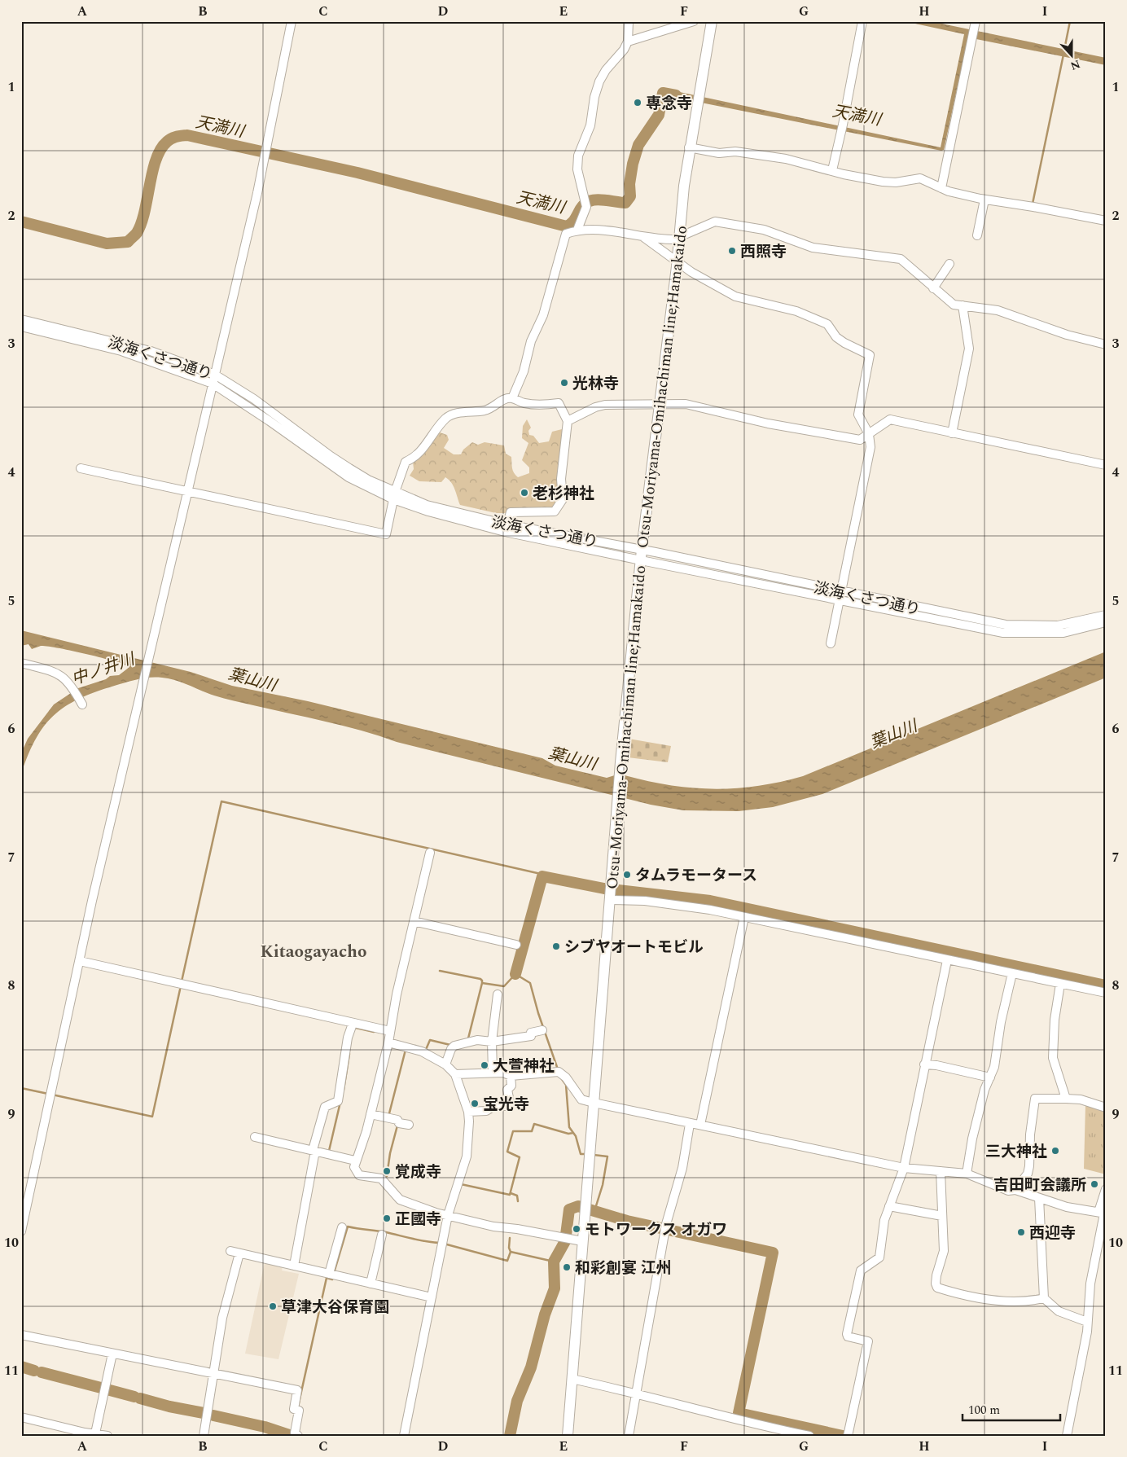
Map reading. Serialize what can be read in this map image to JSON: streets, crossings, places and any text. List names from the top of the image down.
{
  "streets": {
    "main road": ["Otsu-Moriyama-Omihachiman line;Hamakaido"],
    "street": ["淡海くさつ通り"]
  },
  "crossings": [
    ["淡海くさつ通り", "Otsu-Moriyama-Omihachiman line;Hamakaido"]
  ],
  "districts": ["Kitaogayacho"],
  "water": ["天満川", "中ノ井川", "葉山川"],
  "places": [
    "専念寺",
    "西照寺",
    "光林寺",
    "老杉神社",
    "タムラモータース",
    "シブヤオートモビル",
    "大萱神社",
    "宝光寺",
    "三大神社",
    "覚成寺",
    "吉田町会議所",
    "正國寺",
    "モトワークス オガワ",
    "西迎寺",
    "和彩創宴 江州",
    "草津大谷保育園"
  ],
  "scale_bar": "100 m",
  "north": "bottom",
  "grid": {
    "columns": [
      "A",
      "B",
      "C",
      "D",
      "E",
      "F",
      "G",
      "H",
      "I"
    ],
    "rows": [
      "1",
      "2",
      "3",
      "4",
      "5",
      "6",
      "7",
      "8",
      "9",
      "10",
      "11"
    ]
  }
}
